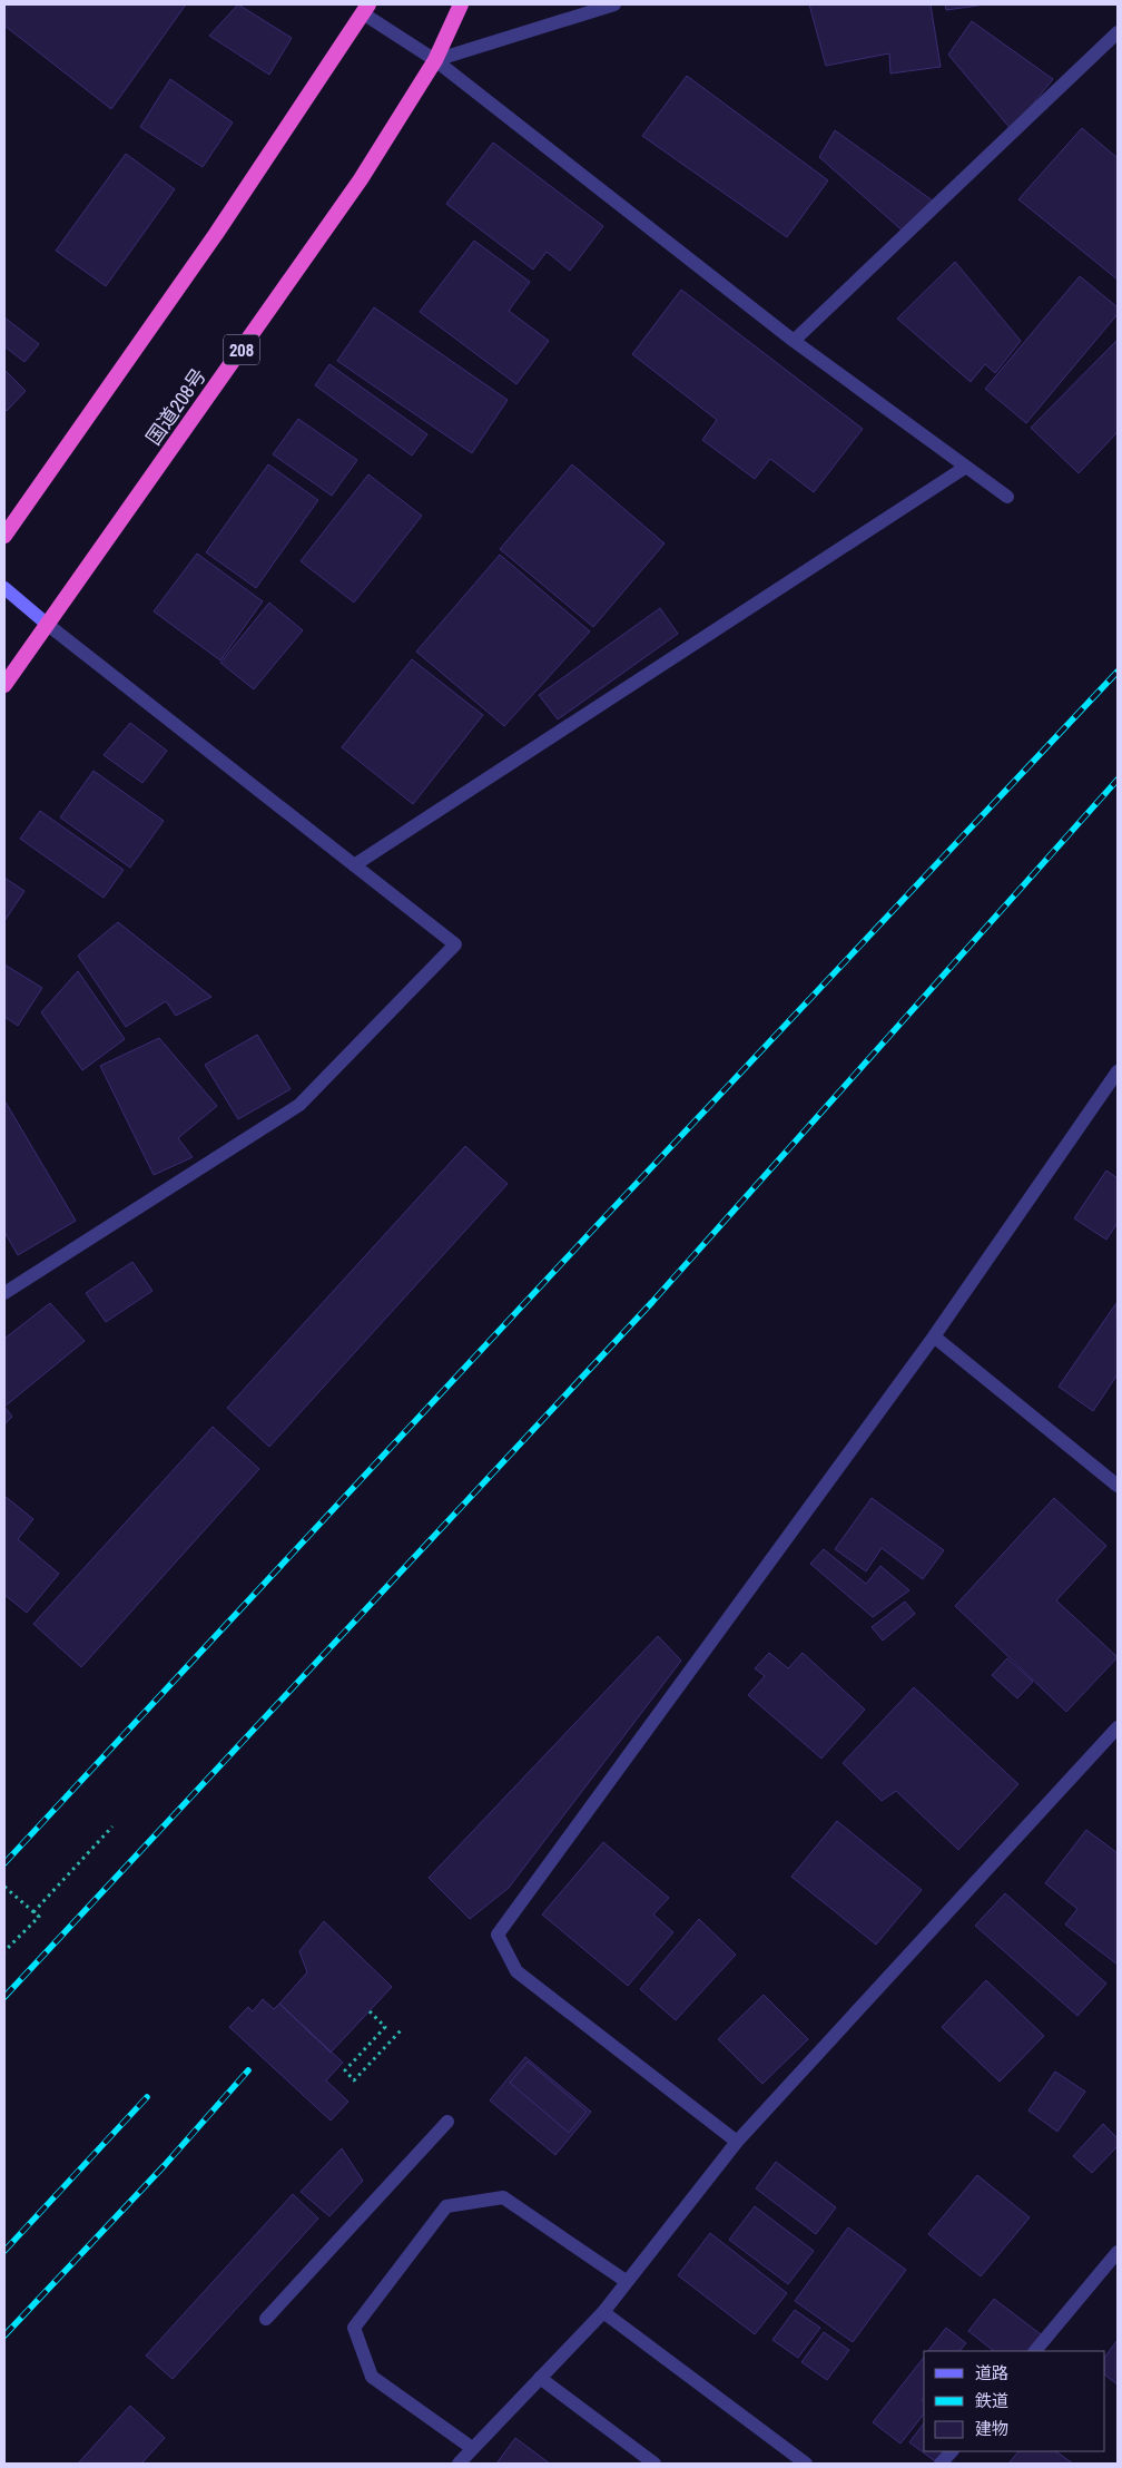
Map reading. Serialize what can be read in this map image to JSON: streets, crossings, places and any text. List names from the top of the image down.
{
  "streets": {
    "highway": ["208", "国道208号"]
  },
  "legend": ["道路", "鉄道", "建物"]
}
